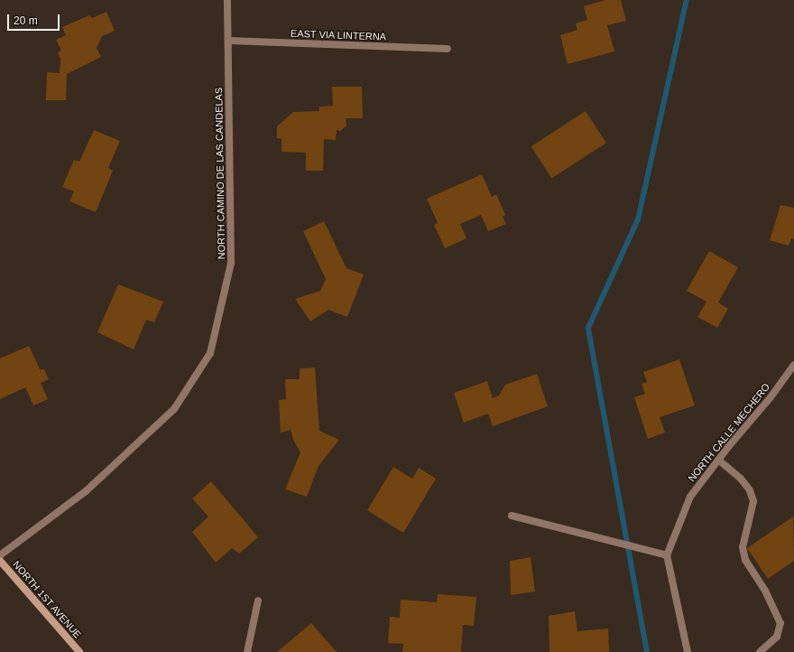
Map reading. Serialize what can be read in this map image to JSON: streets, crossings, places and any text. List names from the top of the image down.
{
  "streets": {
    "main road": ["NORTH 1ST AVENUE"],
    "street": ["EAST VIA LINTERNA", "NORTH CAMINO DE LAS CANDELAS", "NORTH CALLE MECHERO"]
  },
  "crossings": [
    ["EAST VIA LINTERNA", "NORTH CAMINO DE LAS CANDELAS"]
  ],
  "scale_bar": "20 m"
}
